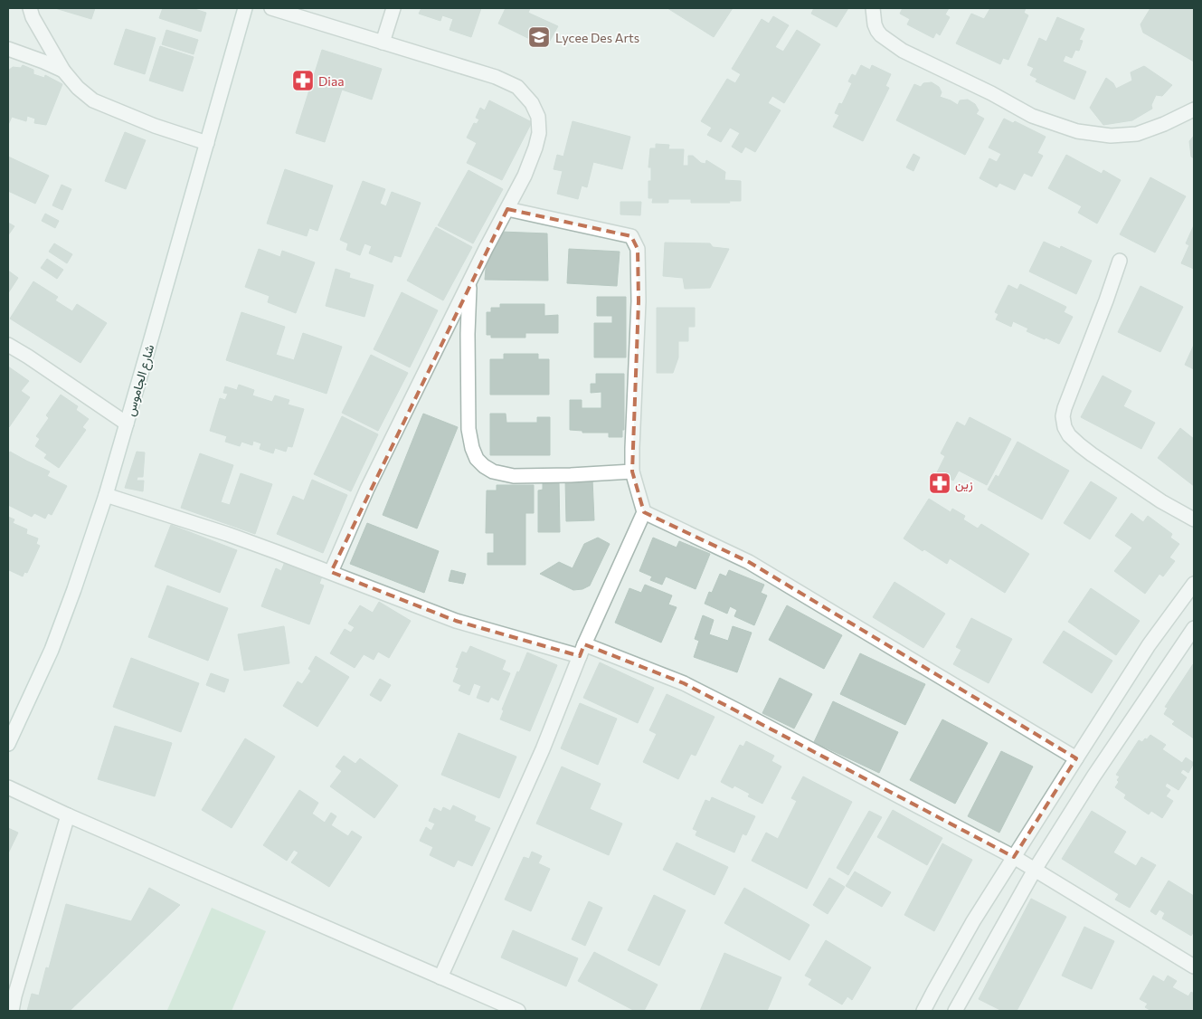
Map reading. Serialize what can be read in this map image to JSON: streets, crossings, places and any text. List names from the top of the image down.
{
  "streets": {
    "street": ["شارع الجاموس"]
  },
  "places": {
    "school or university": ["Lycee Des Arts"],
    "pharmacy": ["Diaa", "زين"]
  }
}
